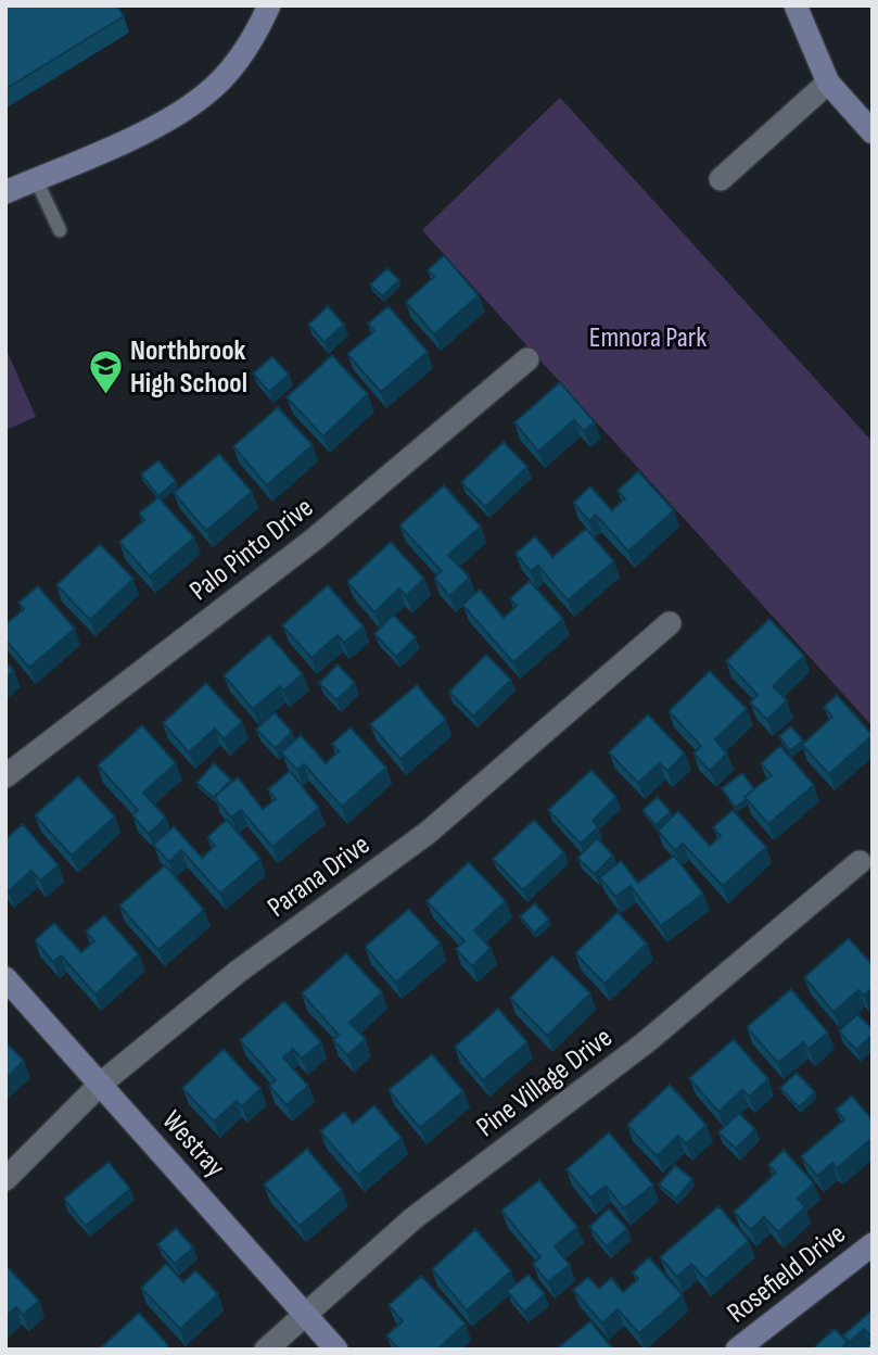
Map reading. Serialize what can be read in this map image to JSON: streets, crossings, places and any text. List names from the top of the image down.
{
  "streets": {
    "street": [
      "Palo Pinto Drive",
      "Parana Drive",
      "Pine Village Drive",
      "Westray",
      "Rosefield Drive"
    ]
  },
  "crossings": [
    ["Parana Drive", "Westray"],
    ["Pine Village Drive", "Westray"]
  ],
  "parks": ["Emnora Park"],
  "places": {
    "school or university": ["Northbrook High School"]
  }
}
